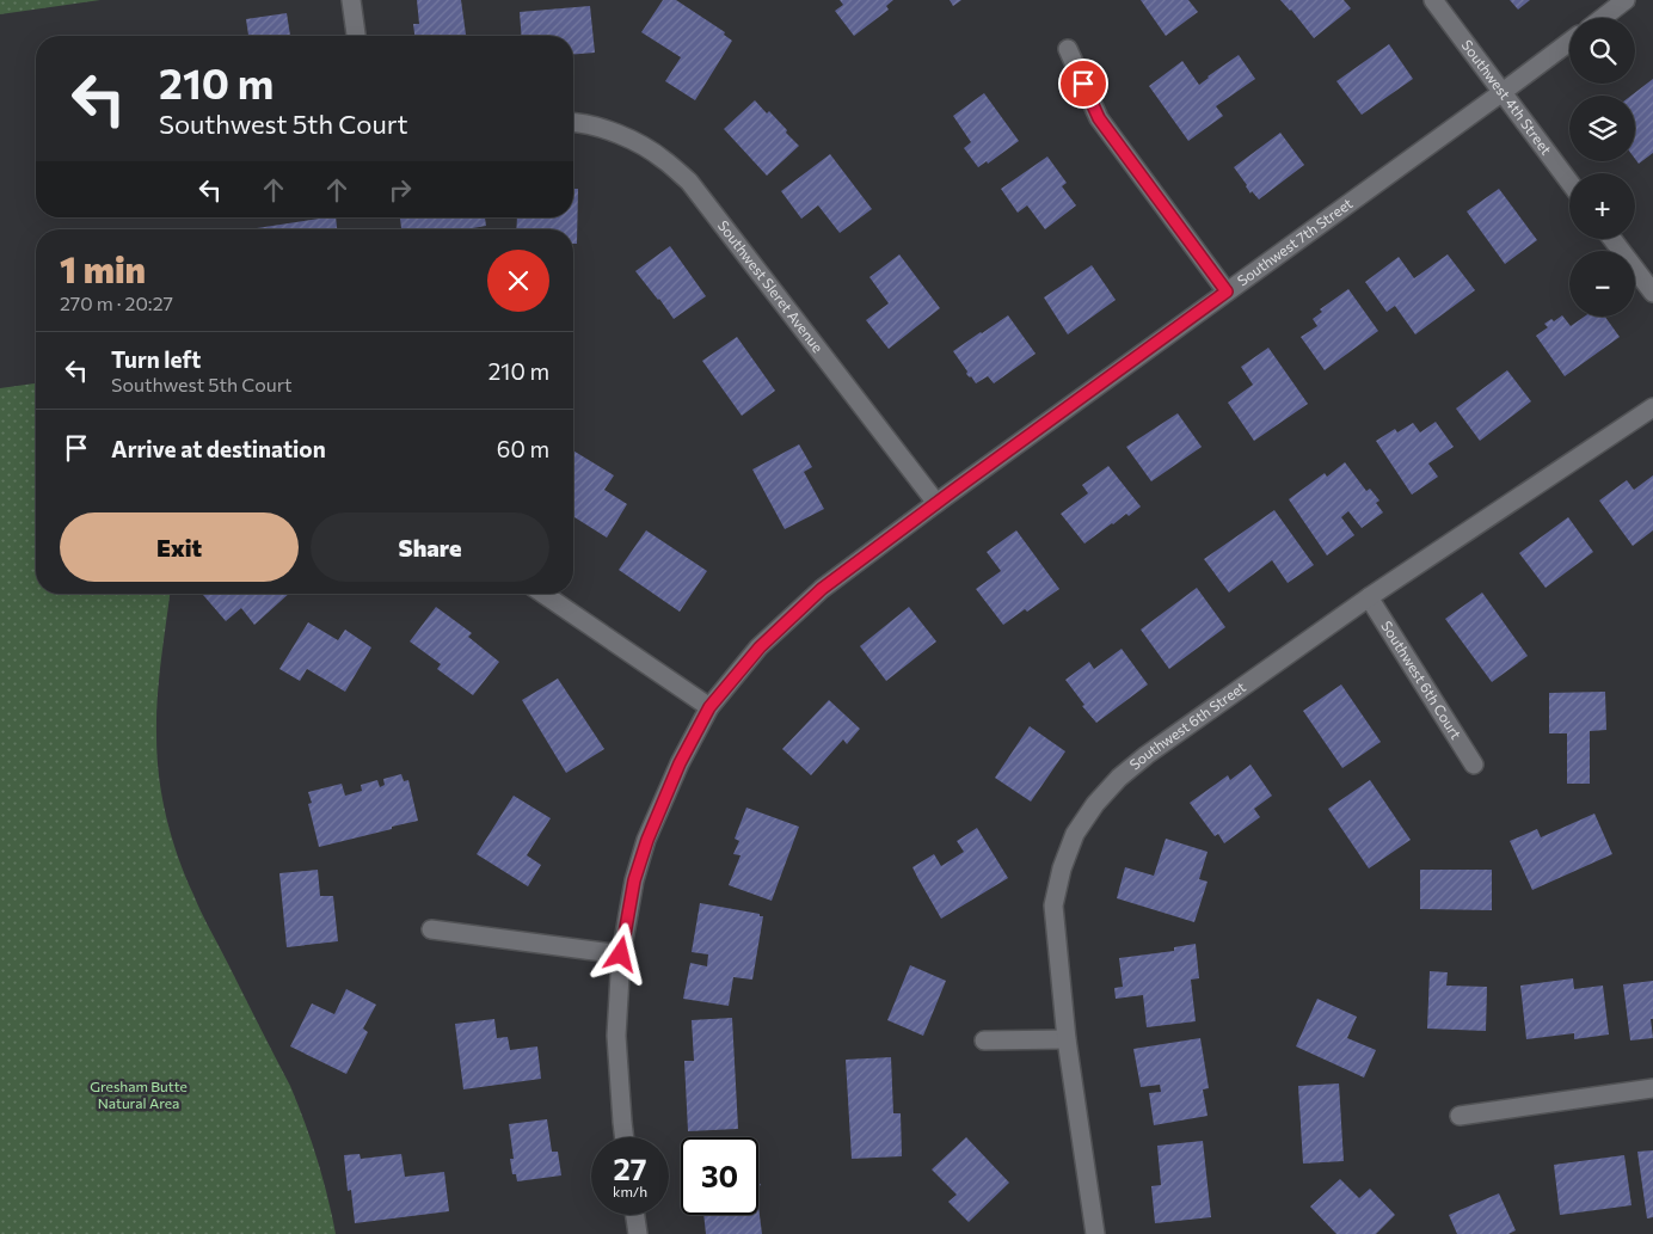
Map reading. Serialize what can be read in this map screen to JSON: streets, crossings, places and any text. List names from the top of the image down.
{
  "streets": {
    "street": [
      "Southwest 4th Street",
      "Southwest 7th Street",
      "Southwest Sleret Avenue",
      "Southwest 6th Court",
      "Southwest 6th Street"
    ]
  },
  "crossings": [
    ["Southwest 4th Street", "Southwest 7th Street"],
    ["Southwest 7th Street", "Southwest Sleret Avenue"],
    ["Southwest 6th Court", "Southwest 6th Street"]
  ],
  "parks": ["Gresham Butte Natural Area"],
  "page": {
    "map_buttons": ["+", "−"],
    "turn": ["210 m", "Southwest 5th Court"],
    "heading": ["1 min", "270 m · 20:27"],
    "list": [
      {
        "name": "Turn left",
        "note": "Southwest 5th Court",
        "value": "210 m"
      },
      {
        "name": "Arrive at destination",
        "value": "60 m"
      }
    ],
    "buttons": ["Exit", "Share"],
    "speed": "27 km/h",
    "limit": "30"
  }
}
